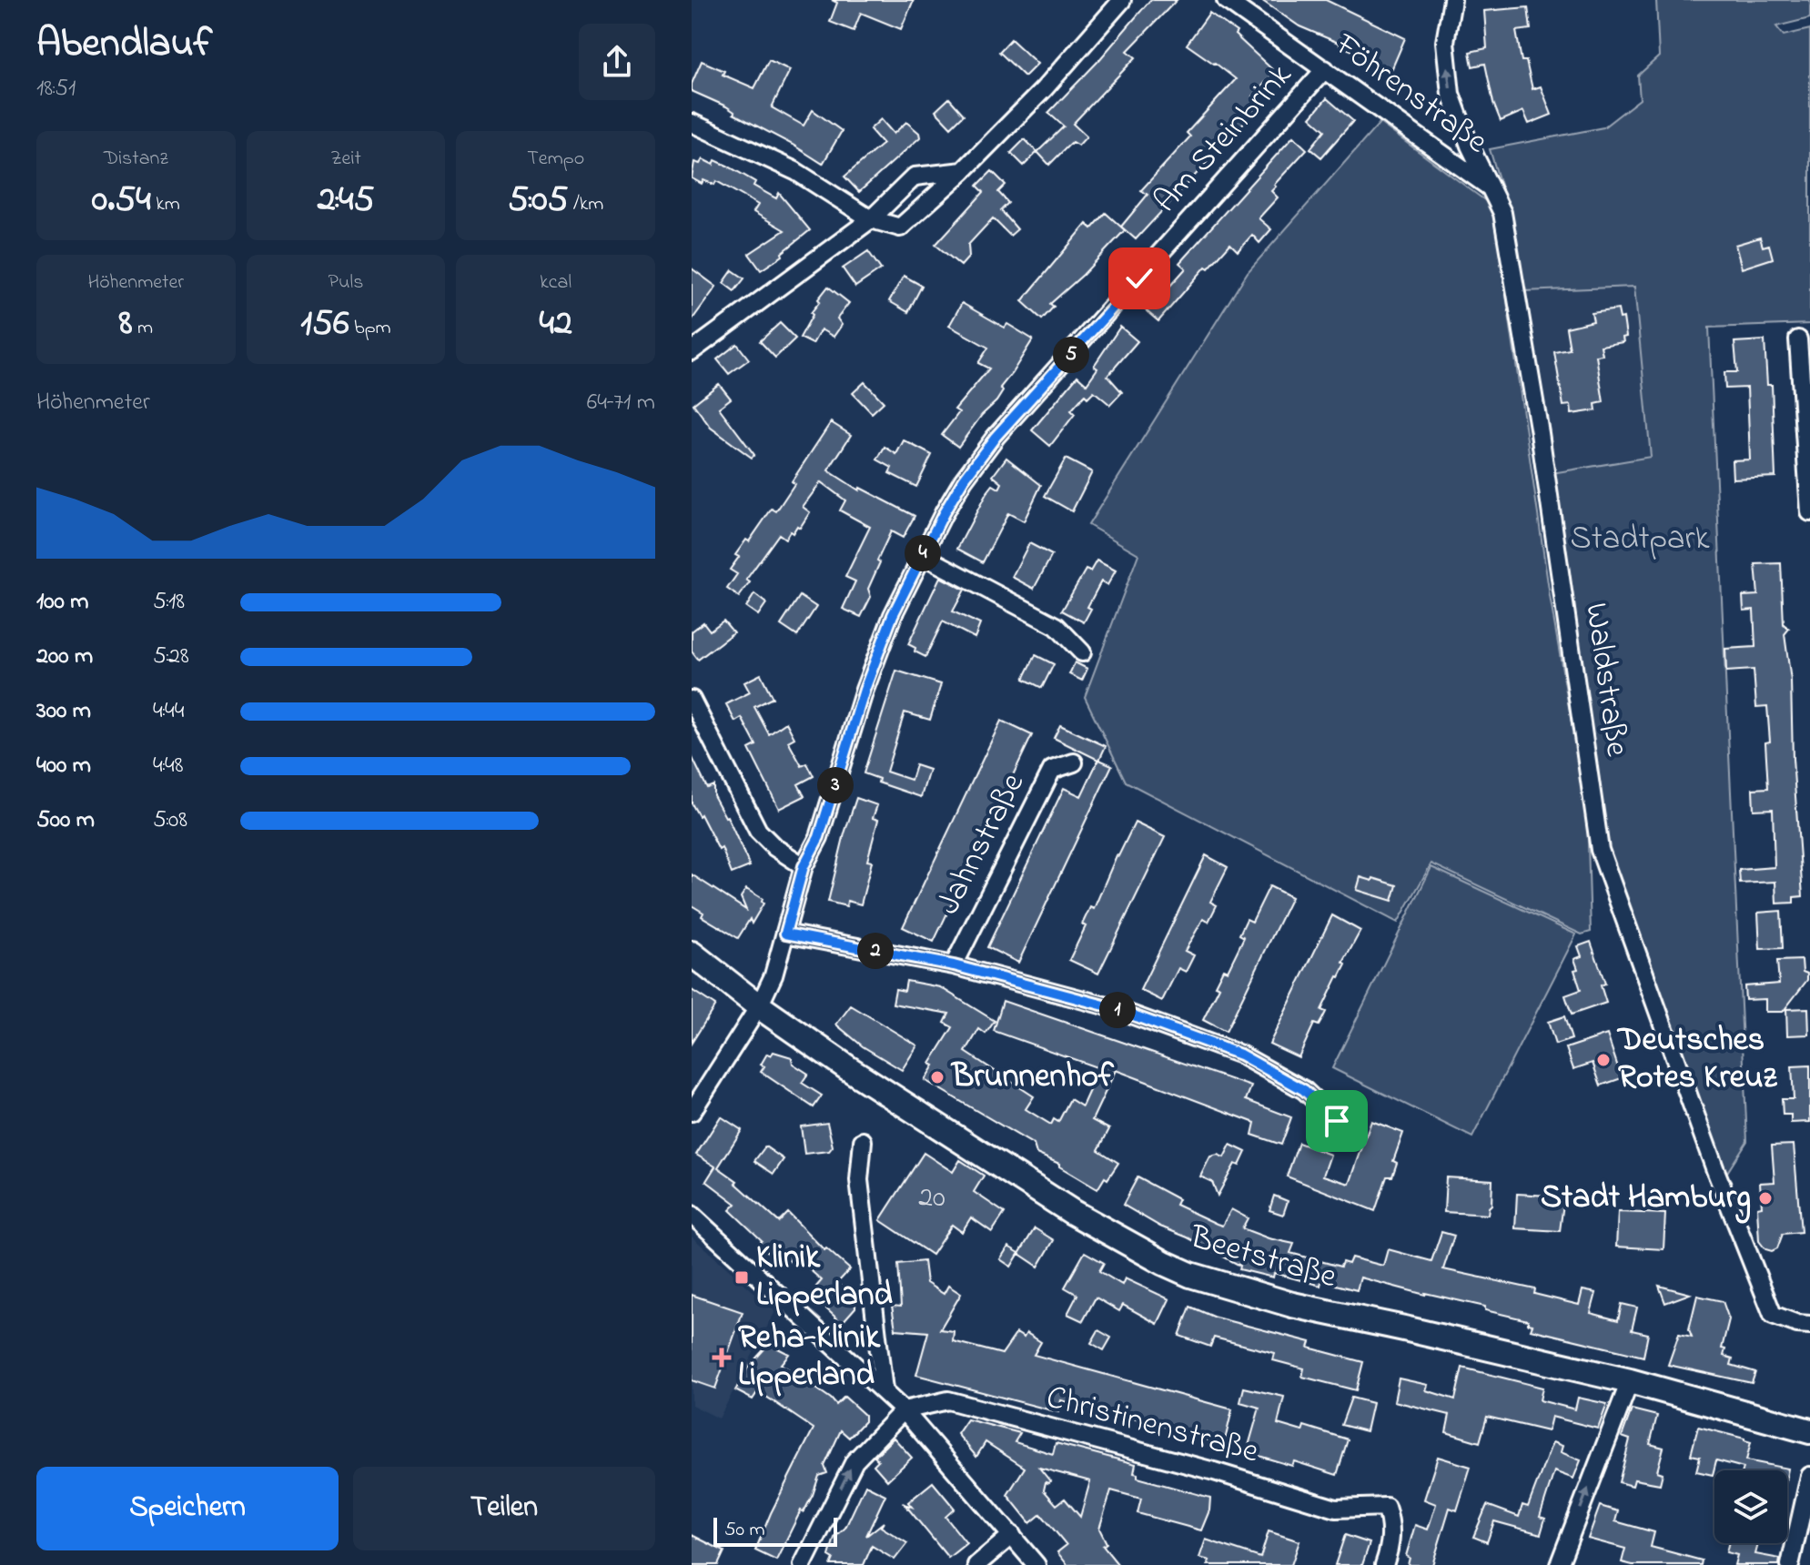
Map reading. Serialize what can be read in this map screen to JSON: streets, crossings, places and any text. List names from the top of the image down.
{
  "streets": {
    "main road": ["Beetstraße"],
    "street": [
      "Föhrenstraße",
      "Am Steinbrink",
      "Waldstraße",
      "Jahnstraße",
      "Christinenstraße"
    ]
  },
  "crossings": [
    ["Föhrenstraße", "Am Steinbrink"],
    ["Föhrenstraße", "Waldstraße"],
    ["Am Steinbrink", "Jahnstraße"],
    ["Am Steinbrink", "Beetstraße"]
  ],
  "parks": ["Stadtpark"],
  "places": {
    "other": ["Deutsches Rotes Kreuz", "Brunnenhof", "Stadt Hamburg"],
    "transit": ["Klinik Lipperland"],
    "health": ["Reha-Klinik Lipperland"]
  },
  "house_numbers": ["20"],
  "scale_bar": "50 m",
  "page": {
    "heading": ["Abendlauf", "18:51"],
    "stats": [
      ["Distanz", "0.54 km"],
      ["Zeit", "2:45"],
      ["Tempo", "5:05 /km"],
      ["Höhenmeter", "8 m"],
      ["Puls", "156 bpm"],
      ["kcal", "42"]
    ],
    "pins": [
      "5",
      "4",
      "3",
      "2",
      "1"
    ],
    "chart": ["Höhenmeter", "64–71 m"],
    "list": [
      {
        "name": "100 m",
        "note": "5:18"
      },
      {
        "name": "200 m",
        "note": "5:28"
      },
      {
        "name": "300 m",
        "note": "4:44"
      },
      {
        "name": "400 m",
        "note": "4:48"
      },
      {
        "name": "500 m",
        "note": "5:08"
      }
    ],
    "buttons": ["Speichern", "Teilen"],
    "scale": "50 m"
  }
}
